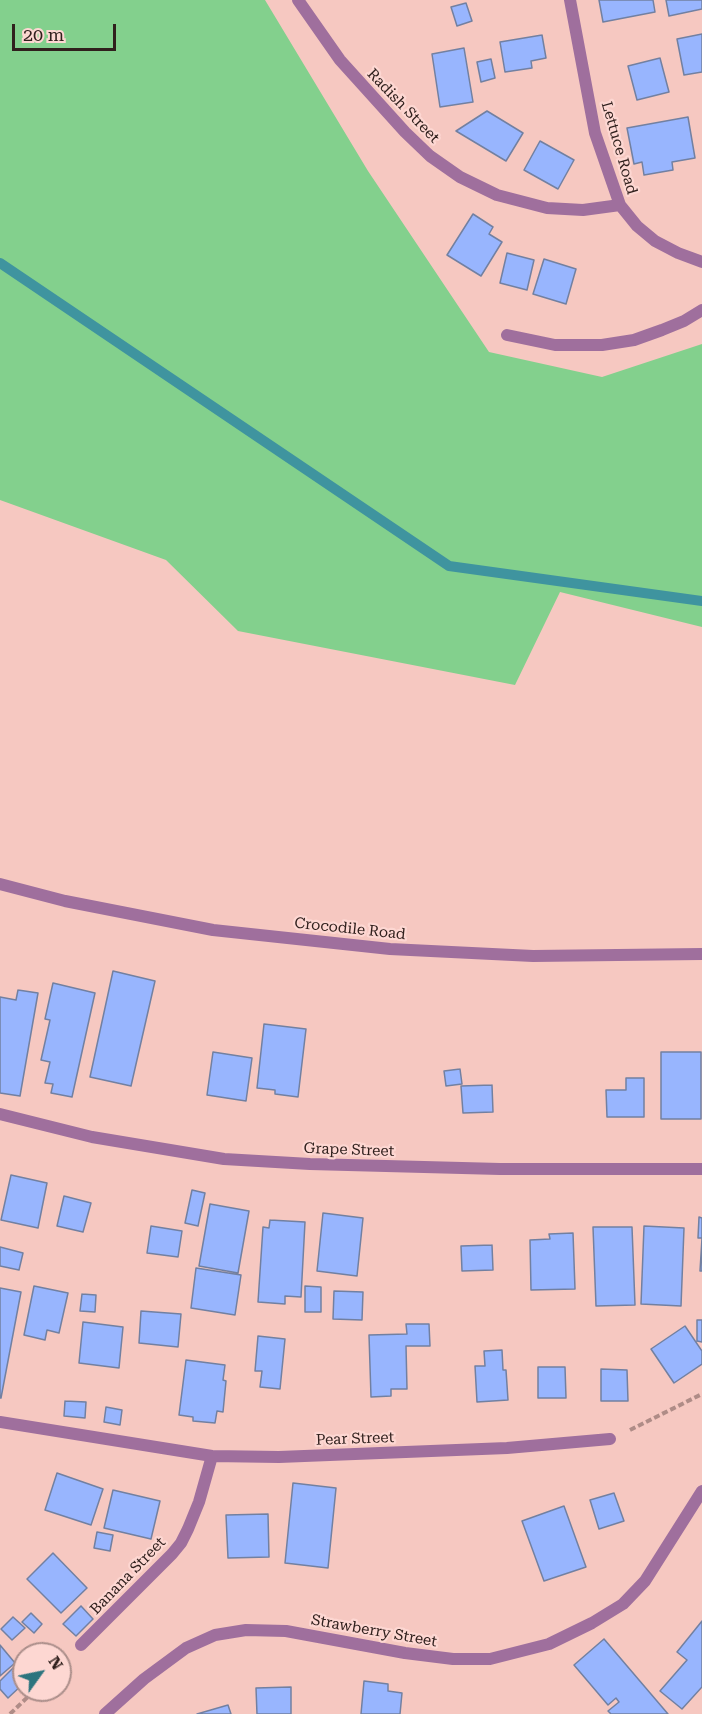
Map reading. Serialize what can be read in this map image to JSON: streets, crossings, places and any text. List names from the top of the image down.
{
  "streets": {
    "street": [
      "Radish Street",
      "Lettuce Road",
      "Crocodile Road",
      "Grape Street",
      "Pear Street",
      "Banana Street",
      "Strawberry Street"
    ]
  },
  "crossings": [
    ["Radish Street", "Lettuce Road"],
    ["Pear Street", "Banana Street"]
  ],
  "scale_bar": "20 m",
  "north": "top right"
}
